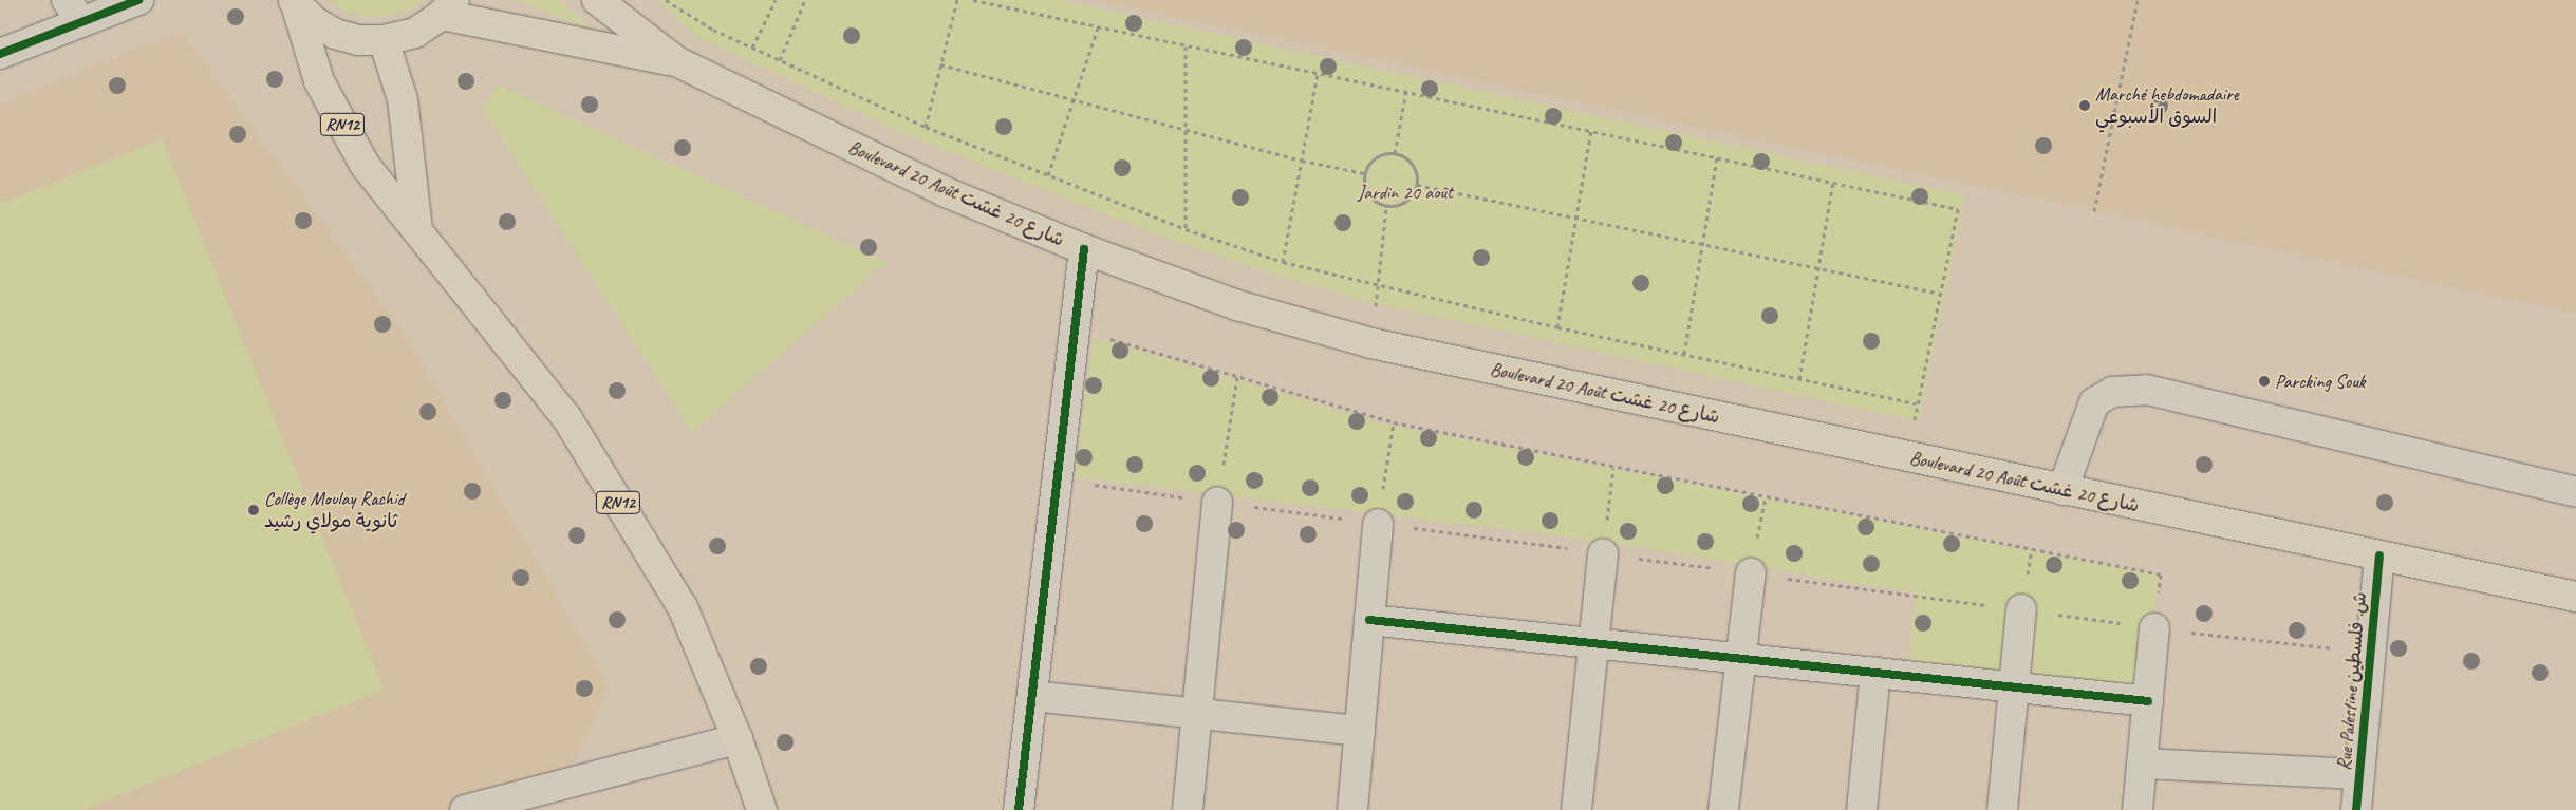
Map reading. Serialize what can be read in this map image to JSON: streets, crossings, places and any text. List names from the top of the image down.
{
  "streets": {
    "main road": ["RN12", "Boulevard 20 Août شارع 20 غشت"],
    "street": ["Rue Palestine ش. فلسطين"]
  },
  "crossings": [
    ["Boulevard 20 Août شارع 20 غشت", "Rue Palestine ش. فلسطين"]
  ],
  "parks": ["Jardin 20 août"],
  "places": ["Marché hebdomadaire السوق الأسبوعي", "Parcking Souk", "Collège Moulay Rachid ثانوية مولاي رشيد"]
}
